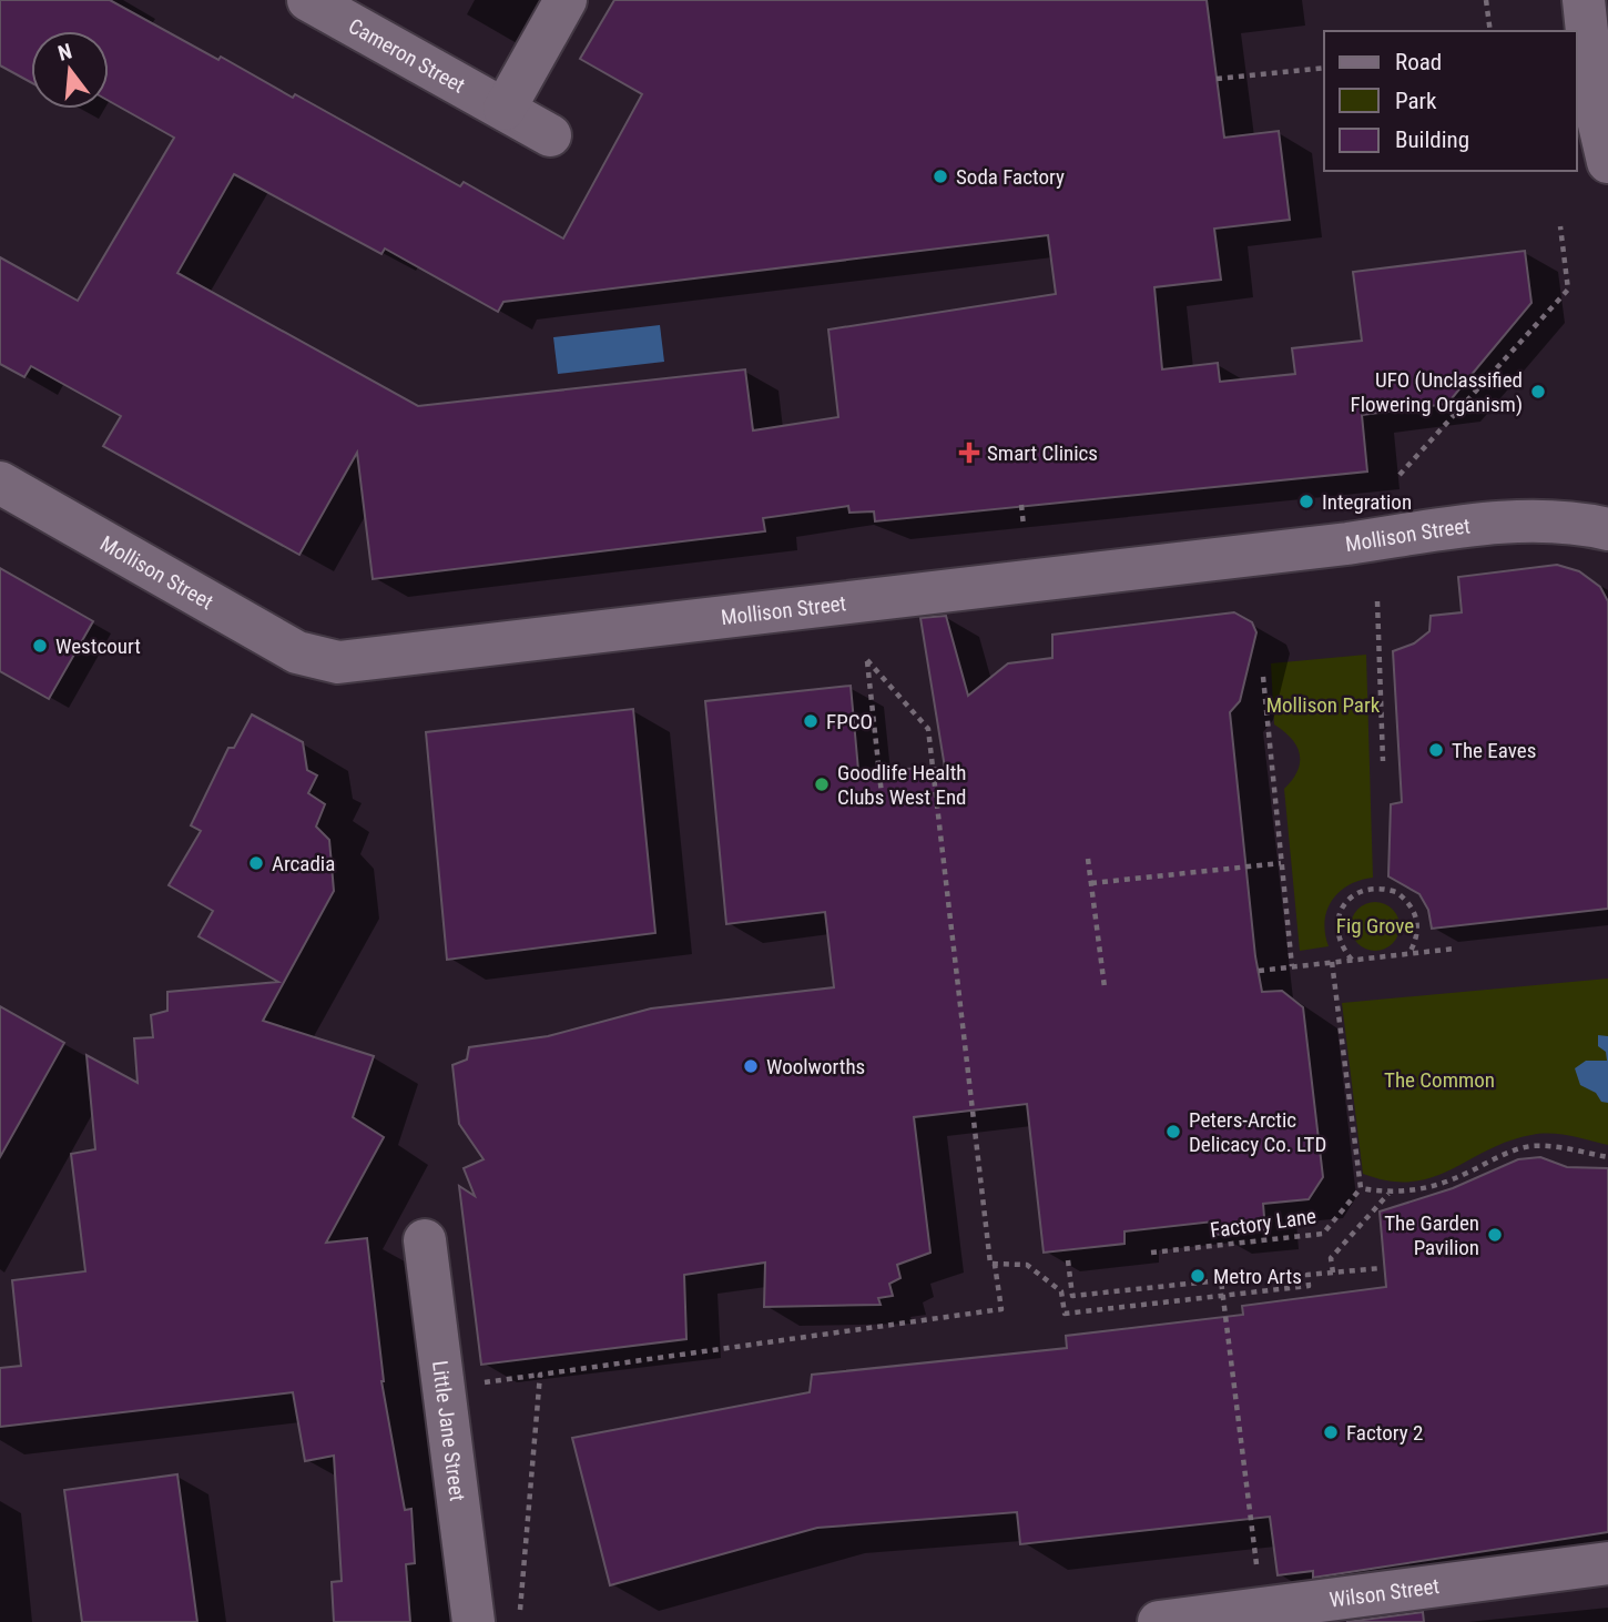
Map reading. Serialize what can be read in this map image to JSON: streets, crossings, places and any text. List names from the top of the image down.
{
  "streets": {
    "street": [
      "Cameron Street",
      "Mollison Street",
      "Little Jane Street",
      "Wilson Street"
    ],
    "path": ["Factory Lane"]
  },
  "parks": ["Mollison Park", "Fig Grove", "The Common"],
  "places": {
    "other": [
      "Soda Factory",
      "UFO (Unclassified Flowering Organism)",
      "Integration",
      "Westcourt",
      "FPCO",
      "The Eaves",
      "Goodlife Health Clubs West End",
      "Arcadia",
      "Woolworths",
      "Peters-Arctic Delicacy Co. LTD",
      "The Garden Pavilion",
      "Metro Arts",
      "Factory 2"
    ],
    "health": ["Smart Clinics"]
  },
  "legend": ["Road", "Park", "Building"],
  "north": "top"
}
